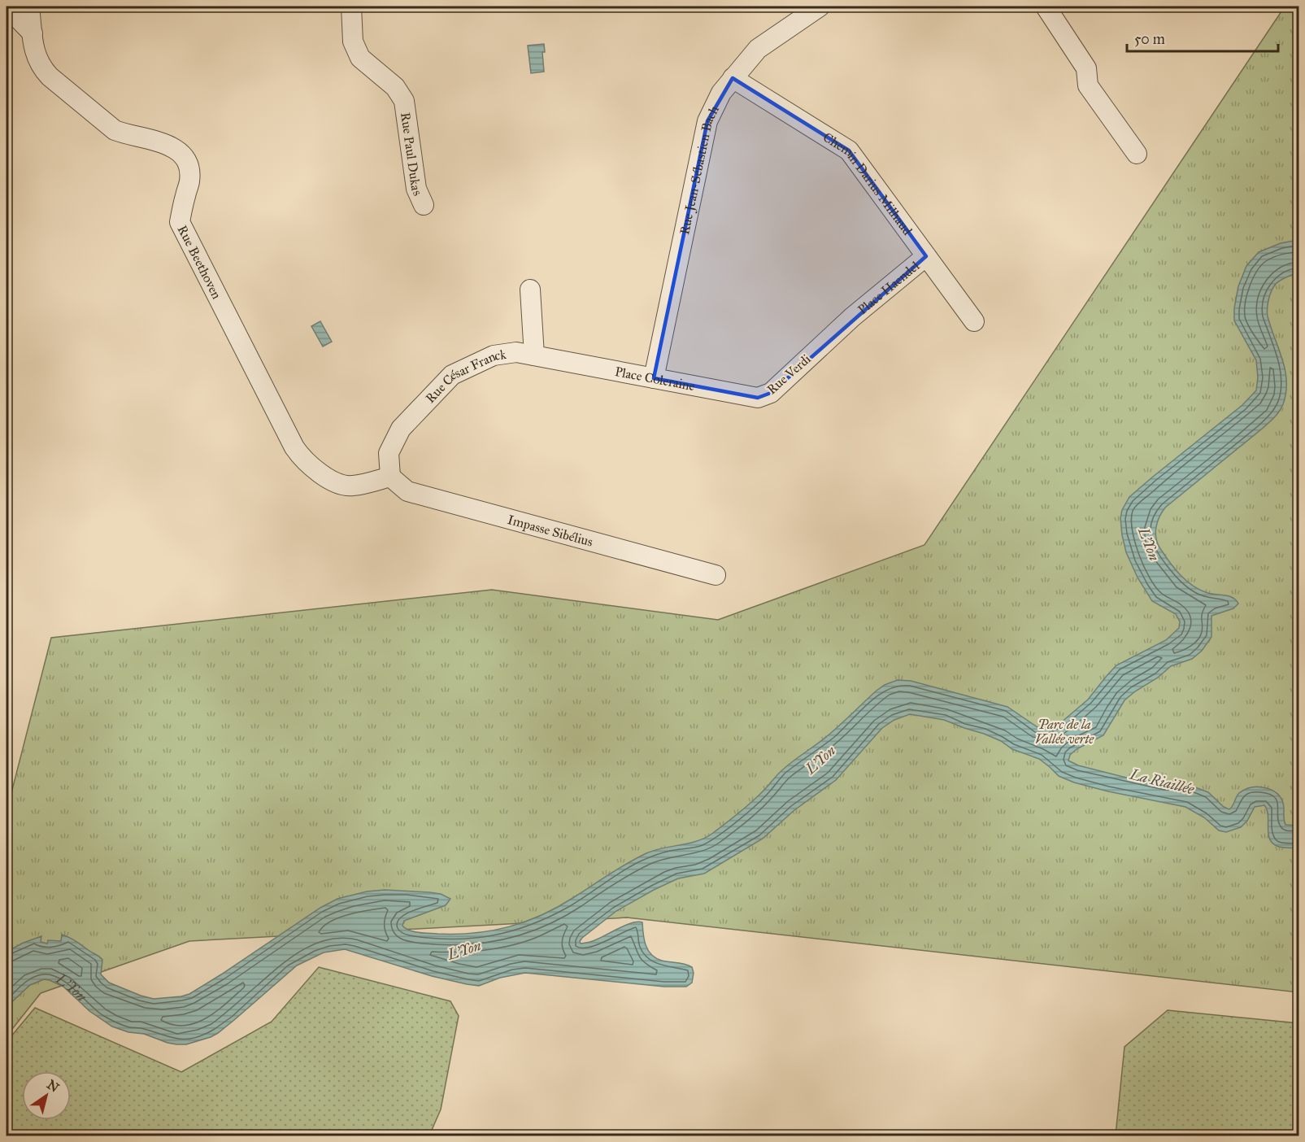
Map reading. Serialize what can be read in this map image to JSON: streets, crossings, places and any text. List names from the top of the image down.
{
  "streets": {
    "street": [
      "Rue Paul Dukas",
      "Rue Jean-Sébastien Bach",
      "Chemin Darius Milhaud",
      "Rue Beethoven",
      "Place Haendel",
      "Rue Verdi",
      "Rue César Franck",
      "Place Coleraine",
      "Impasse Sibélius"
    ]
  },
  "crossings": [
    ["Rue Jean-Sébastien Bach", "Chemin Darius Milhaud"],
    ["Rue Jean-Sébastien Bach", "Place Coleraine"],
    ["Chemin Darius Milhaud", "Place Haendel"],
    ["Rue Beethoven", "Rue César Franck"],
    ["Rue Beethoven", "Impasse Sibélius"],
    ["Place Haendel", "Rue Verdi"],
    ["Rue Verdi", "Place Coleraine"],
    ["Rue César Franck", "Place Coleraine"],
    ["Rue César Franck", "Impasse Sibélius"]
  ],
  "water": ["L'Yon", "La Riaillée"],
  "parks": ["Parc de la Vallée verte"],
  "scale_bar": "50 m",
  "north": "top right"
}
